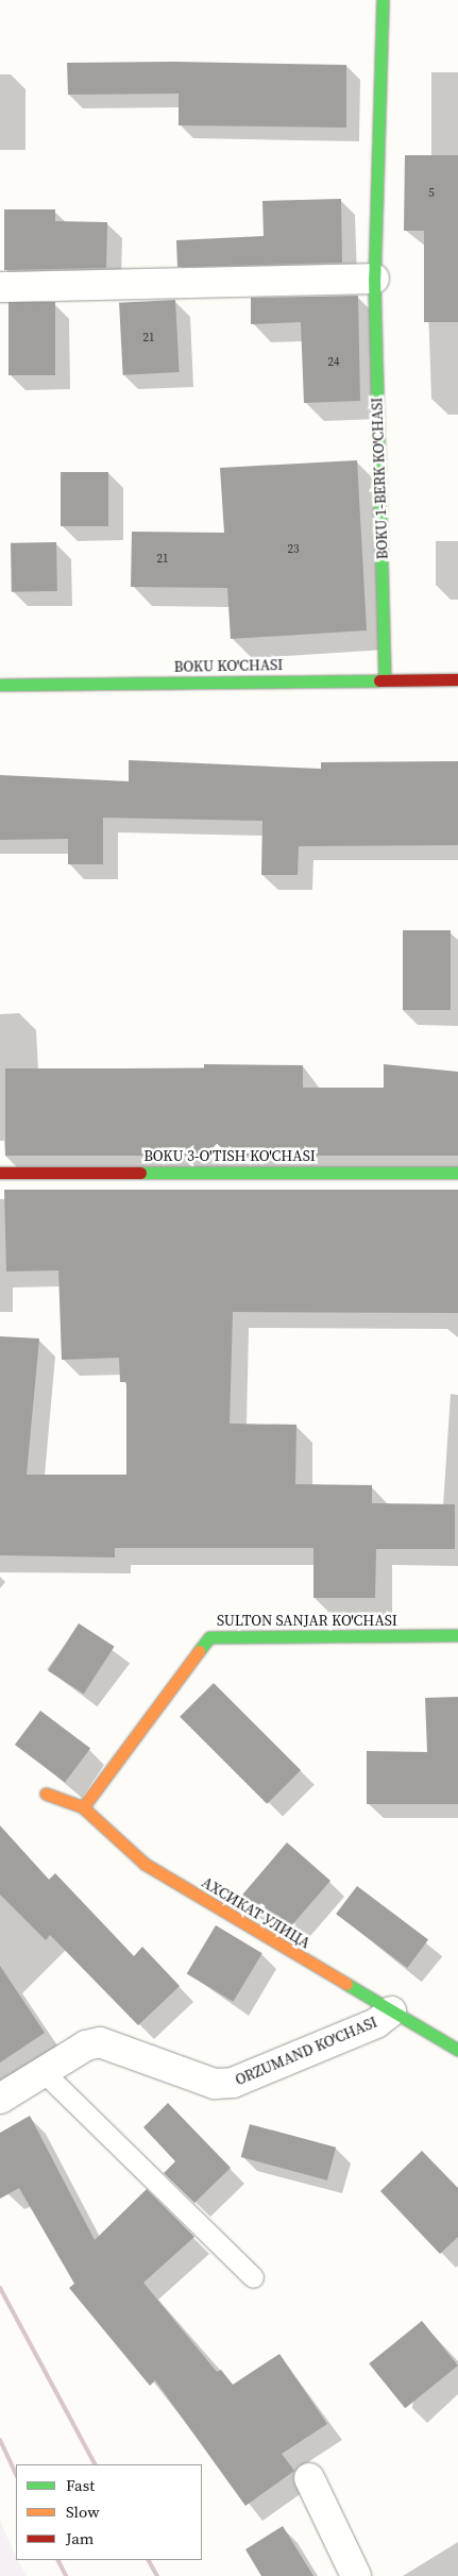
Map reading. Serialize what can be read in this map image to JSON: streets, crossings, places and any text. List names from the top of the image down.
{
  "streets": {
    "street": [
      "BOKU 1-BERK KO'CHASI",
      "BOKU KO'CHASI",
      "BOKU 3-O'TISH KO'CHASI",
      "SULTON SANJAR KO'CHASI",
      "АХСИКАТ УЛИЦА",
      "ORZUMAND KO'CHASI"
    ]
  },
  "crossings": [
    ["BOKU 1-BERK KO'CHASI", "BOKU KO'CHASI"],
    ["SULTON SANJAR KO'CHASI", "АХСИКАТ УЛИЦА"],
    ["АХСИКАТ УЛИЦА", "ORZUMAND KO'CHASI"]
  ],
  "house_numbers": [
    "5",
    "21",
    "24",
    "23",
    "21"
  ],
  "legend": ["Fast", "Slow", "Jam"]
}
